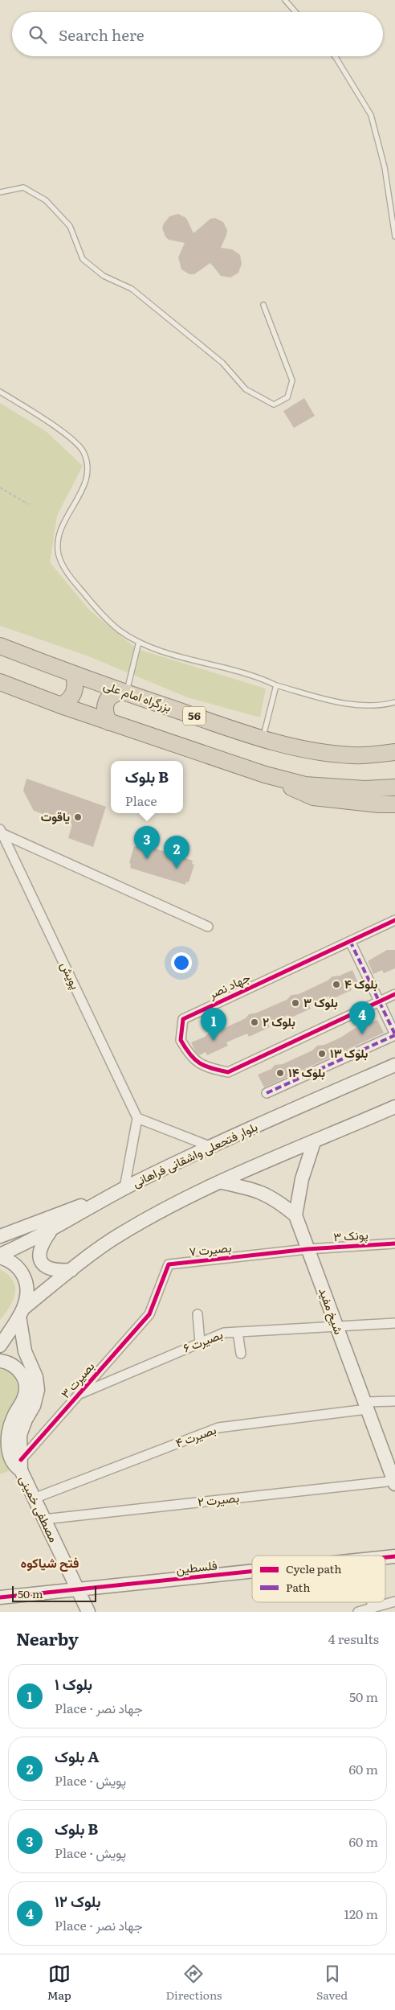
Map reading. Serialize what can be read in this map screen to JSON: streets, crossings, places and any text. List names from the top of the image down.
{
  "streets": {
    "highway": ["بزرگراه امام علی", "56"],
    "street": [
      "پویش",
      "جهاد نصر",
      "بلوار فتحعلی واشقانی فراهانی",
      "پونک ۳",
      "بصیرت ۷",
      "شیخ مفید",
      "بصیرت ۶",
      "بصیرت ۳",
      "بصیرت ۴",
      "بصیرت ۲",
      "مصطفی خمینی",
      "فلسطین"
    ]
  },
  "crossings": [
    ["پونک ۳", "بصیرت ۷"],
    ["پونک ۳", "شیخ مفید"],
    ["بصیرت ۷", "شیخ مفید"],
    ["بصیرت ۷", "بصیرت ۳"],
    ["شیخ مفید", "بصیرت ۶"],
    ["شیخ مفید", "بصیرت ۴"],
    ["شیخ مفید", "بصیرت ۲"],
    ["بصیرت ۶", "بصیرت ۳"],
    ["بصیرت ۳", "مصطفی خمینی"],
    ["بصیرت ۴", "مصطفی خمینی"],
    ["بصیرت ۲", "مصطفی خمینی"],
    ["مصطفی خمینی", "فلسطین"]
  ],
  "districts": ["فتح شیاکوه"],
  "places": [
    "یاقوت",
    "بلوک ۴",
    "بلوک ۳",
    "بلوک ۲",
    "بلوک ۱۳",
    "بلوک ۱۴"
  ],
  "legend": ["Cycle path", "Path"],
  "scale_bar": "50 m",
  "page": {
    "search": "Search here",
    "popup": ["بلوک B", "Place"],
    "pins": [
      "3",
      "2",
      "4",
      "1"
    ],
    "scale": "50 m",
    "heading": ["Nearby", "4 results"],
    "list": [
      {
        "mark": "1",
        "name": "بلوک ۱",
        "note": "Place · جهاد نصر",
        "value": "50 m"
      },
      {
        "mark": "2",
        "name": "بلوک A",
        "note": "Place · پویش",
        "value": "60 m"
      },
      {
        "mark": "3",
        "name": "بلوک B",
        "note": "Place · پویش",
        "value": "60 m"
      },
      {
        "mark": "4",
        "name": "بلوک ۱۲",
        "note": "Place · جهاد نصر",
        "value": "120 m"
      }
    ],
    "nav": ["Map", "Directions", "Saved"]
  }
}
